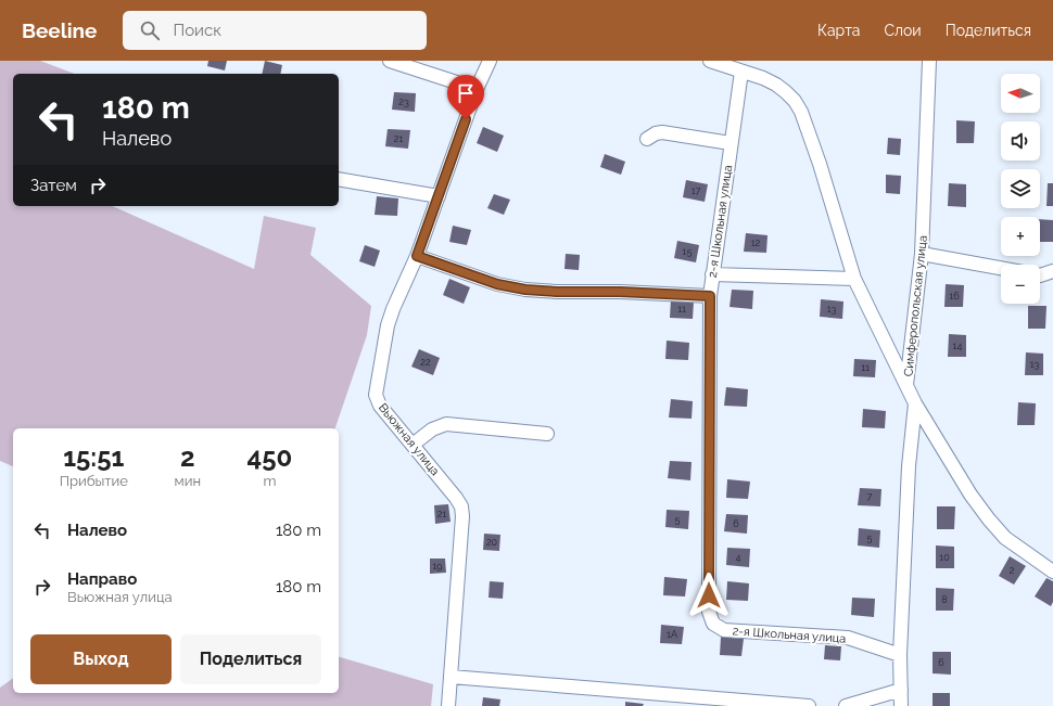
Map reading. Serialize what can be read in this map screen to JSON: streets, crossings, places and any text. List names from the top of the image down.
{
  "streets": {
    "street": ["2-я Школьная улица", "Симферопольская улица", "Вьюжная улица"]
  },
  "house_numbers": [
    "23",
    "21",
    "17",
    "12",
    "15",
    "16",
    "11",
    "13",
    "14",
    "22",
    "13",
    "11",
    "7",
    "21",
    "5",
    "6",
    "5",
    "20",
    "4",
    "10",
    "19",
    "2",
    "8",
    "1А",
    "6"
  ],
  "north": "left",
  "page": {
    "header": "Beeline",
    "search": "Поиск",
    "nav": ["Карта", "Слои", "Поделиться"],
    "map_buttons": ["+", "−"],
    "turn": ["180 m", "Налево"],
    "then": "Затем",
    "eta": [
      "15:51",
      "Прибытие",
      "2",
      "мин",
      "450",
      "m"
    ],
    "list": [
      {
        "name": "Налево",
        "value": "180 m"
      },
      {
        "name": "Направо",
        "note": "Вьюжная улица",
        "value": "180 m"
      }
    ],
    "buttons": ["Выход", "Поделиться"]
  }
}
